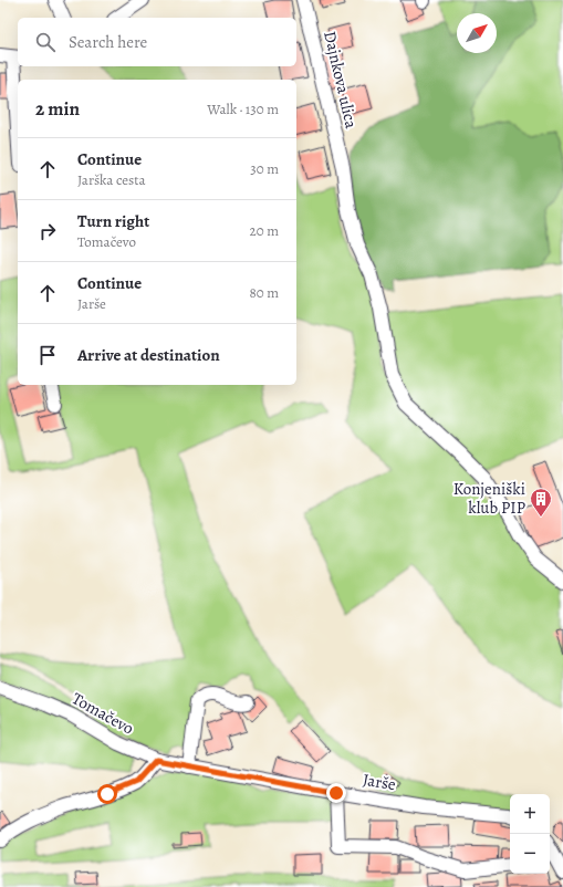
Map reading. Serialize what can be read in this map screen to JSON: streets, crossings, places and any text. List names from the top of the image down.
{
  "streets": {
    "street": ["Dajnkova ulica", "Tomačevo", "Jarše"]
  },
  "crossings": [
    ["Tomačevo", "Jarše"]
  ],
  "places": {
    "building": ["Konjeniški klub PIP"]
  },
  "north": "top right",
  "page": {
    "search": "Search here",
    "heading": ["2 min", "Walk · 130 m"],
    "list": [
      ["Continue", "Jarška cesta", "30 m"],
      ["Turn right", "Tomačevo", "20 m"],
      ["Continue", "Jarše", "80 m"],
      "Arrive at destination"
    ],
    "map_buttons": ["+", "−"]
  }
}
